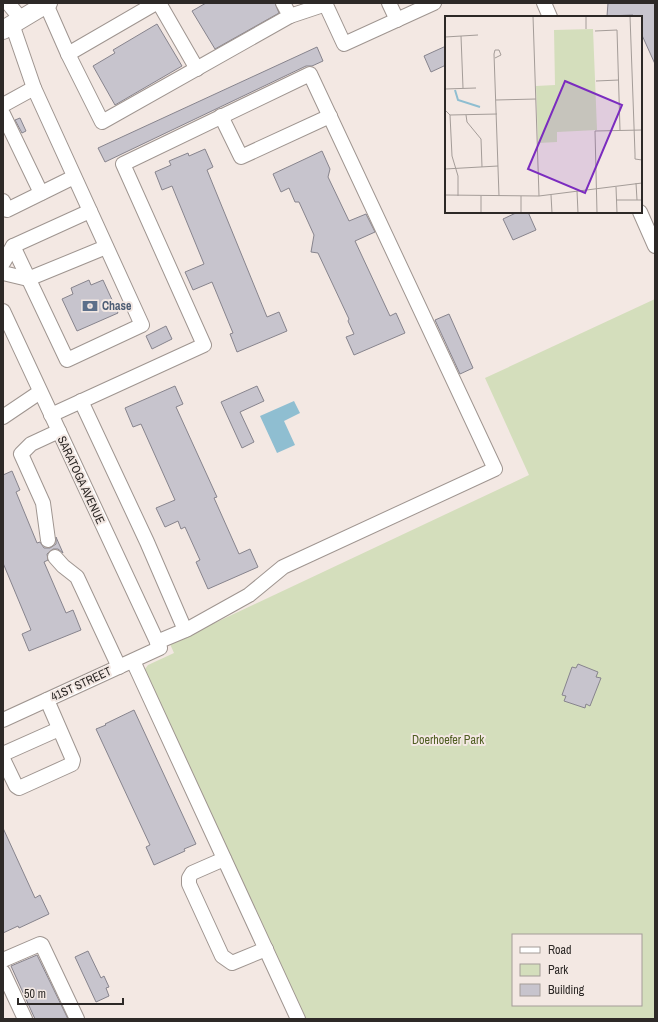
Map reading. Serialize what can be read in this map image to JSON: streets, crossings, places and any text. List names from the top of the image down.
{
  "streets": {
    "street": ["SARATOGA AVENUE", "41ST STREET"]
  },
  "crossings": [
    ["SARATOGA AVENUE", "41ST STREET"]
  ],
  "parks": ["Doerhoefer Park"],
  "places": {
    "bank": ["Chase"]
  },
  "legend": ["Road", "Park", "Building"],
  "scale_bar": "50 m"
}
